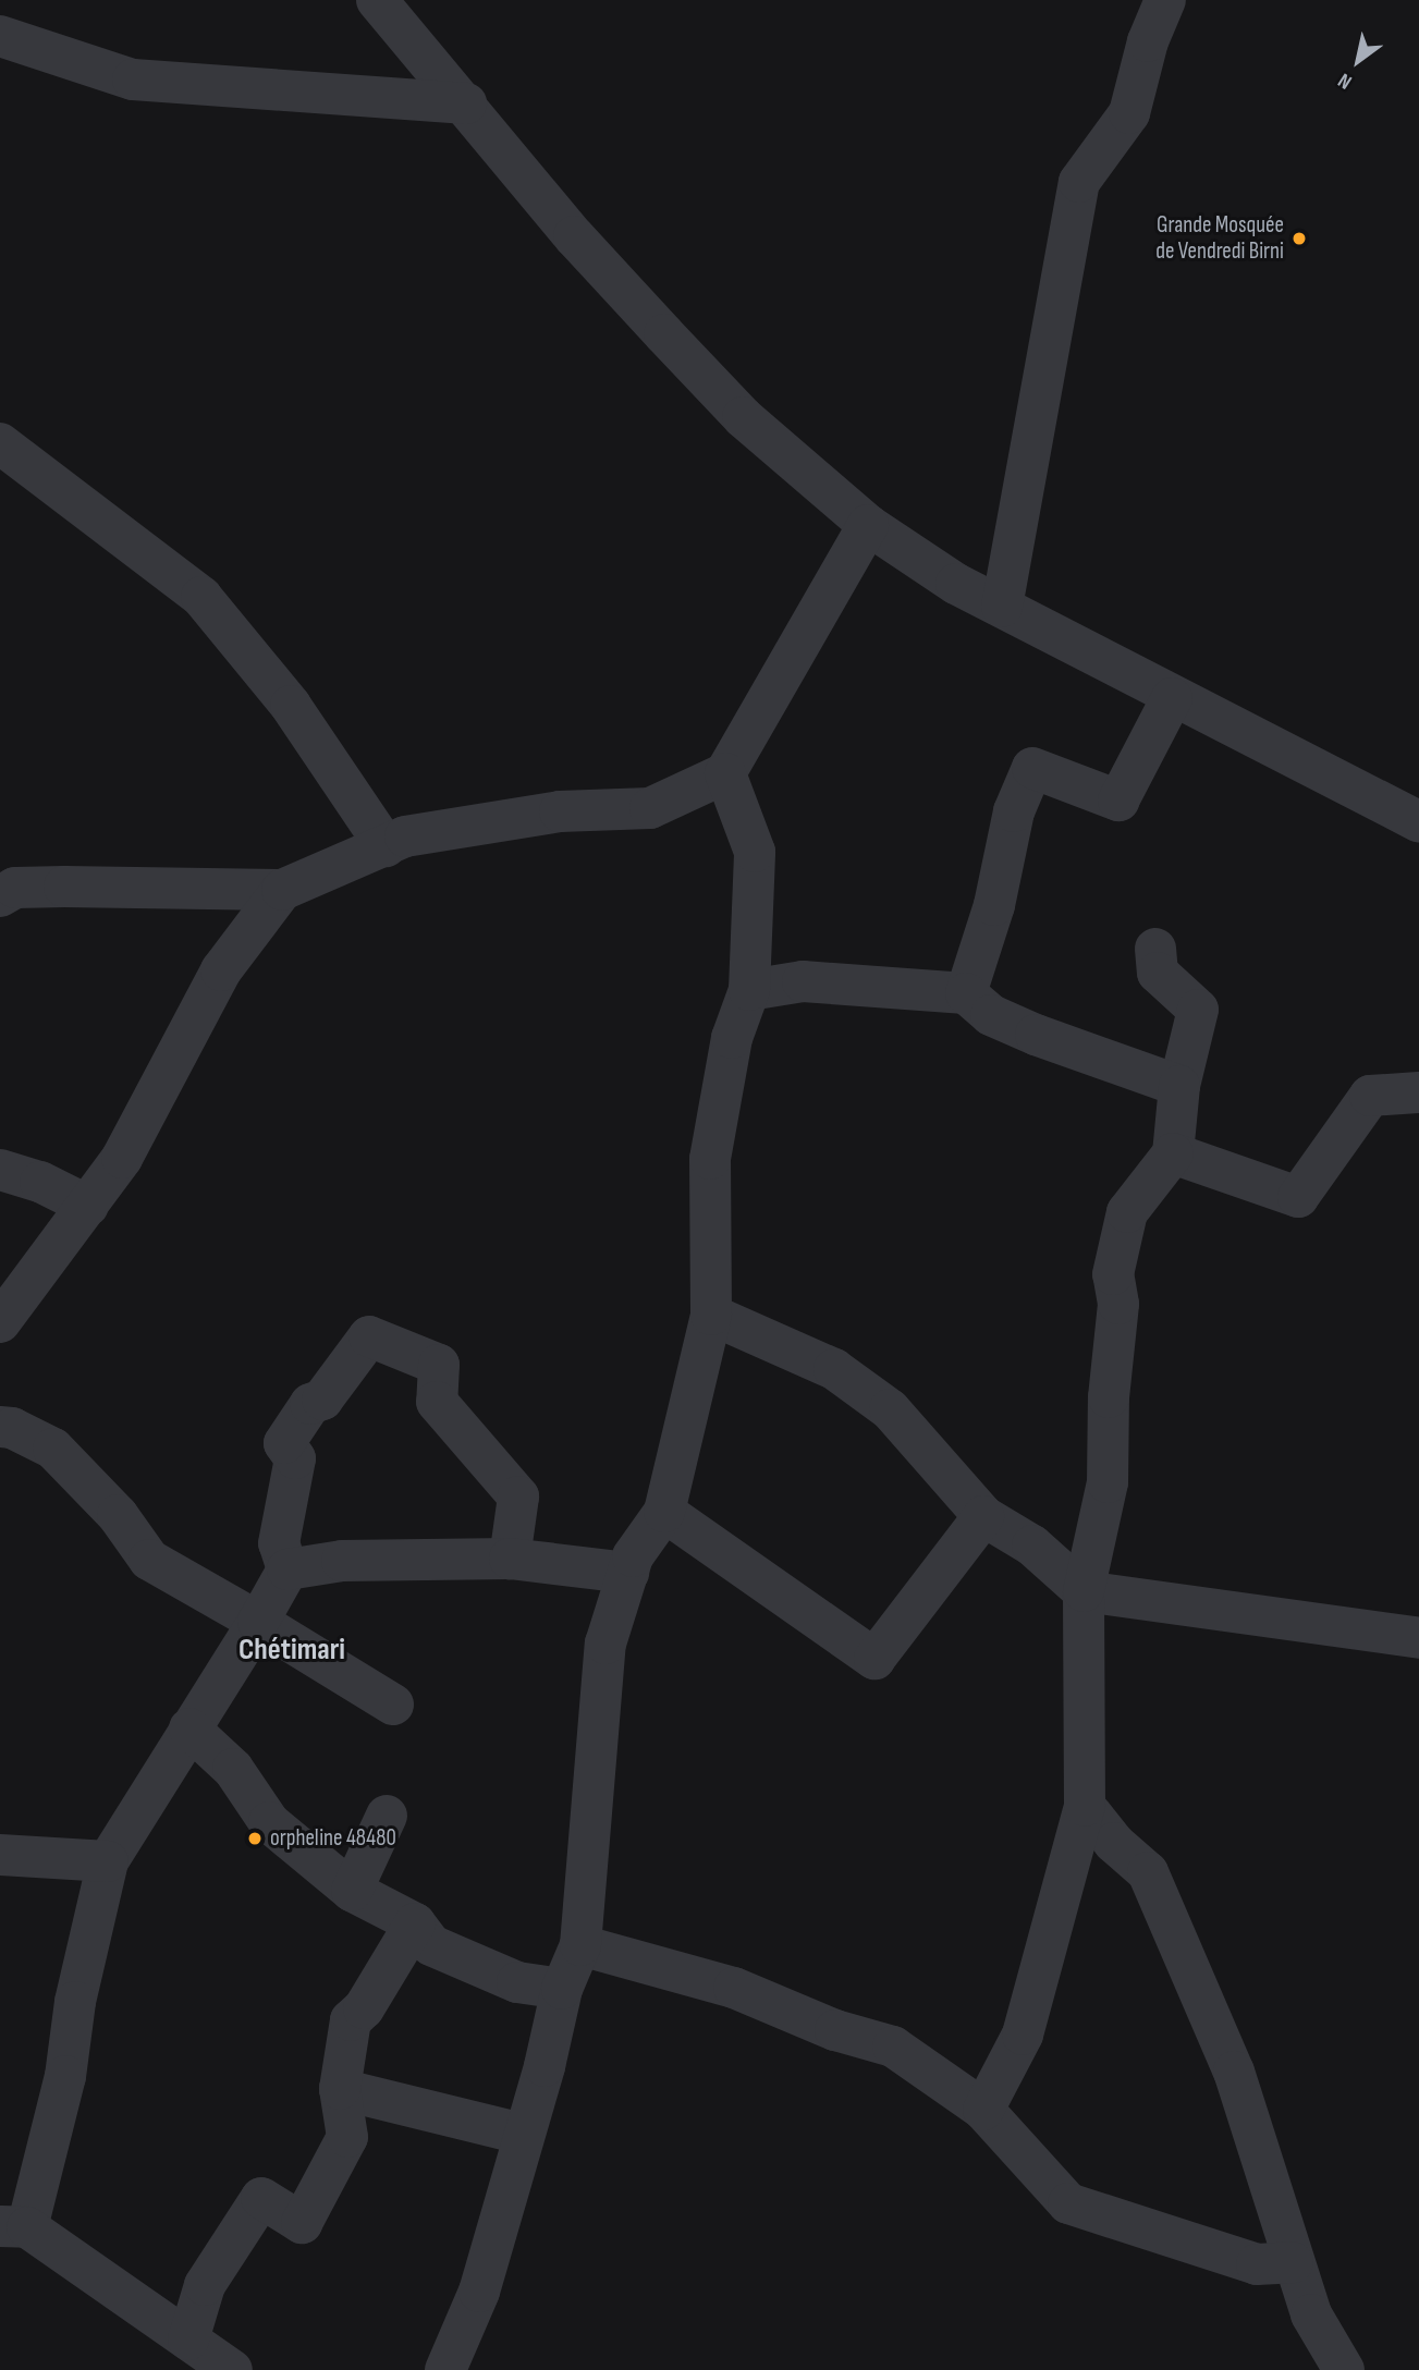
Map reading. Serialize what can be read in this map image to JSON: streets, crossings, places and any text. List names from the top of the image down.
{
  "districts": ["Chétimari"],
  "places": ["Grande Mosquée de Vendredi Birni", "orpheline 48480"],
  "north": "bottom left"
}
